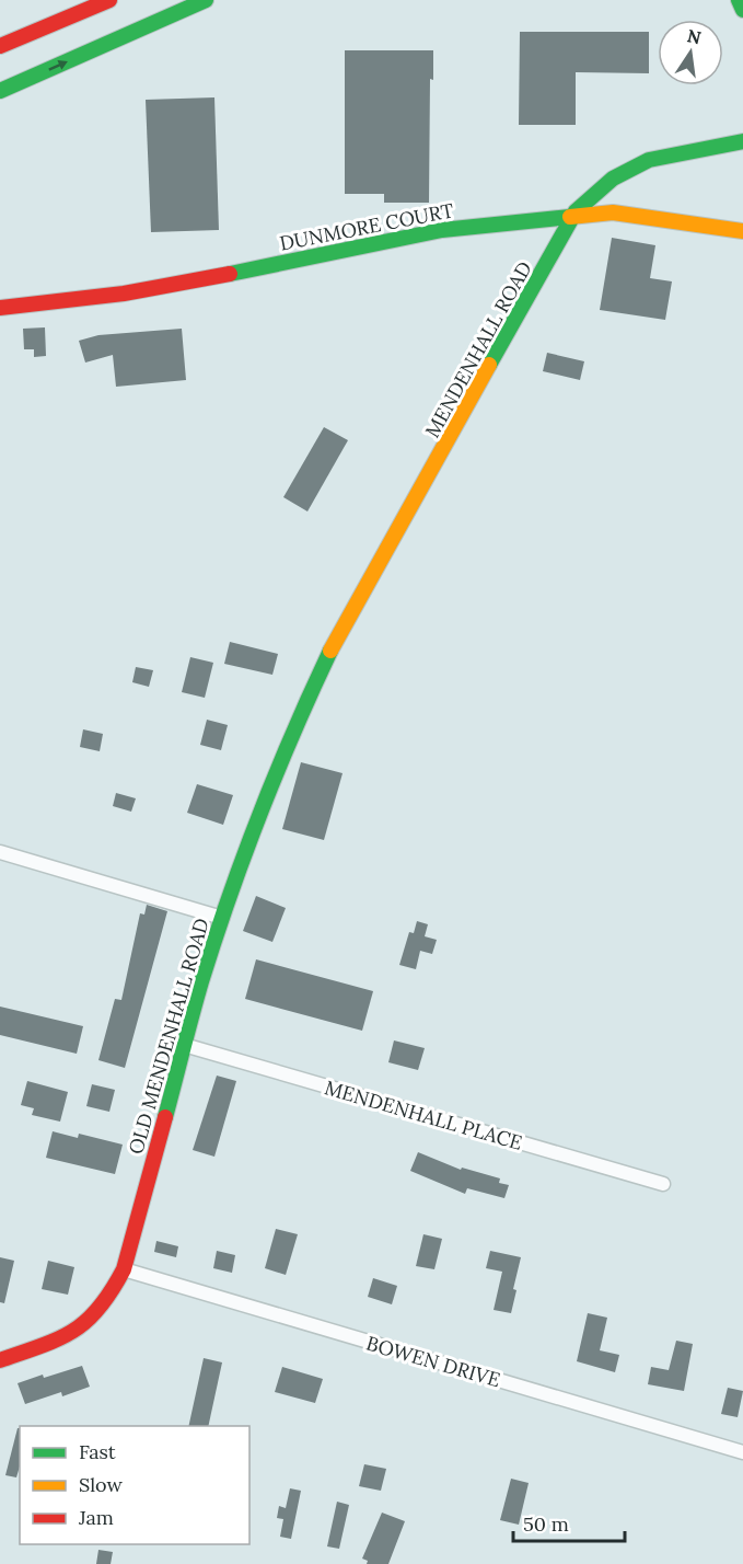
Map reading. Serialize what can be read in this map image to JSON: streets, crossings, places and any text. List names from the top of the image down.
{
  "streets": {
    "main road": ["DUNMORE COURT", "MENDENHALL ROAD", "OLD MENDENHALL ROAD"],
    "street": ["MENDENHALL PLACE", "BOWEN DRIVE"]
  },
  "crossings": [
    ["DUNMORE COURT", "MENDENHALL ROAD"],
    ["MENDENHALL ROAD", "OLD MENDENHALL ROAD"],
    ["OLD MENDENHALL ROAD", "MENDENHALL PLACE"],
    ["OLD MENDENHALL ROAD", "BOWEN DRIVE"]
  ],
  "legend": ["Fast", "Slow", "Jam"],
  "scale_bar": "50 m",
  "north": "top"
}
